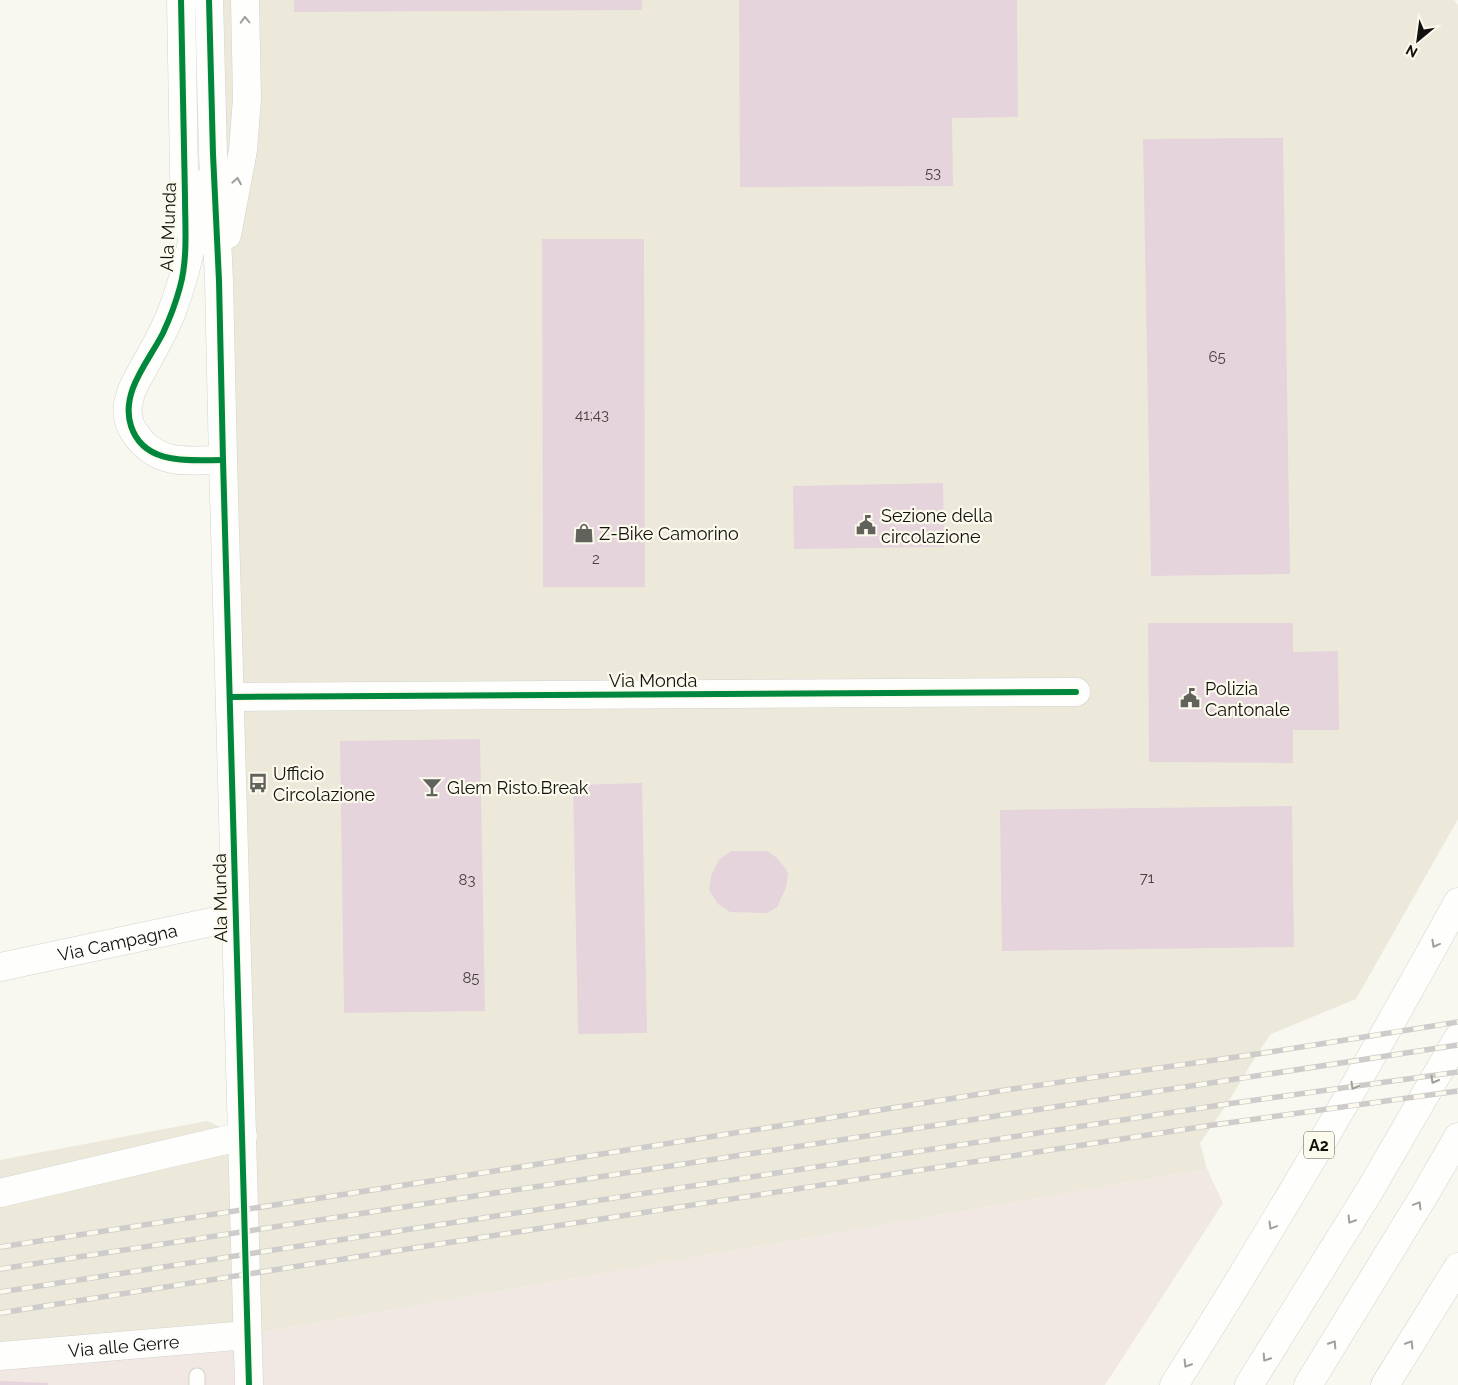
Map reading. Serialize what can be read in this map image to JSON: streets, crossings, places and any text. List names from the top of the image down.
{
  "streets": {
    "main road": [
      "Ala Munda",
      "Via Monda",
      "Via Campagna",
      "A2",
      "Via alle Gerre"
    ]
  },
  "crossings": [
    ["Ala Munda", "Via Monda"],
    ["Ala Munda", "Via Campagna"],
    ["Ala Munda", "Via alle Gerre"]
  ],
  "places": {
    "public building": ["Sezione della circolazione", "Polizia Cantonale"],
    "shop": ["Z-Bike Camorino"],
    "bus stop": ["Ufficio Circolazione"],
    "bar": ["Glem Risto.Break"]
  },
  "house_numbers": [
    "53",
    "65",
    "41;43",
    "2",
    "71",
    "83",
    "85"
  ],
  "north": "bottom left"
}
